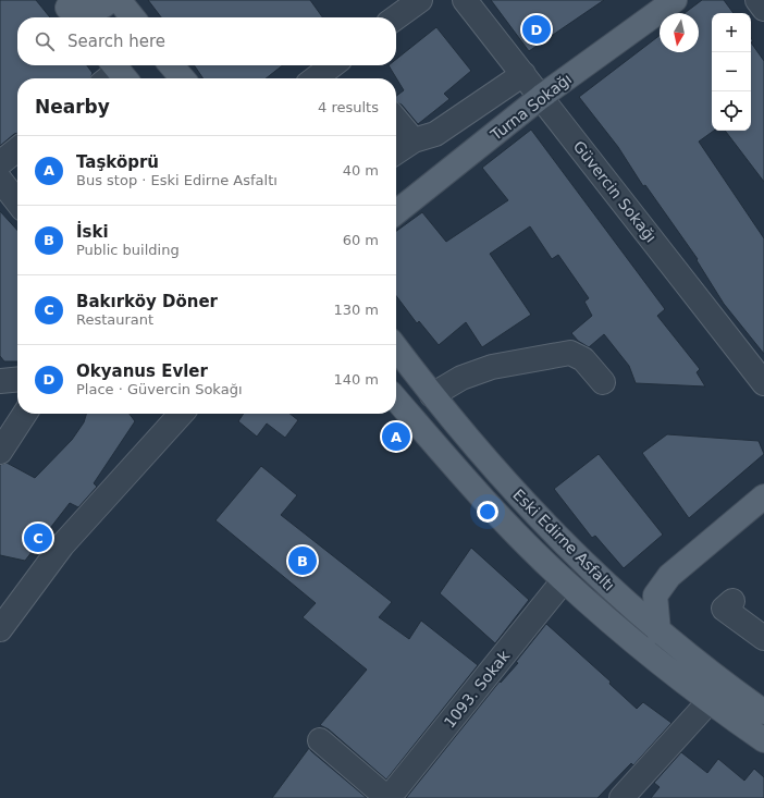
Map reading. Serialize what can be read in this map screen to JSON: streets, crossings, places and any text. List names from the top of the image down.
{
  "streets": {
    "main road": ["Turna Sokağı", "Eski Edirne Asfaltı"],
    "street": ["Güvercin Sokağı", "1093. Sokak"]
  },
  "crossings": [
    ["Turna Sokağı", "Güvercin Sokağı"],
    ["Eski Edirne Asfaltı", "1093. Sokak"]
  ],
  "north": "bottom",
  "page": {
    "map_buttons": ["+", "−"],
    "pins": [
      "D",
      "A",
      "C",
      "B"
    ],
    "search": "Search here",
    "heading": ["Nearby", "4 results"],
    "list": [
      {
        "mark": "A",
        "name": "Taşköprü",
        "note": "Bus stop · Eski Edirne Asfaltı",
        "value": "40 m"
      },
      {
        "mark": "B",
        "name": "İski",
        "note": "Public building",
        "value": "60 m"
      },
      {
        "mark": "C",
        "name": "Bakırköy Döner",
        "note": "Restaurant",
        "value": "130 m"
      },
      {
        "mark": "D",
        "name": "Okyanus Evler",
        "note": "Place · Güvercin Sokağı",
        "value": "140 m"
      }
    ]
  }
}
